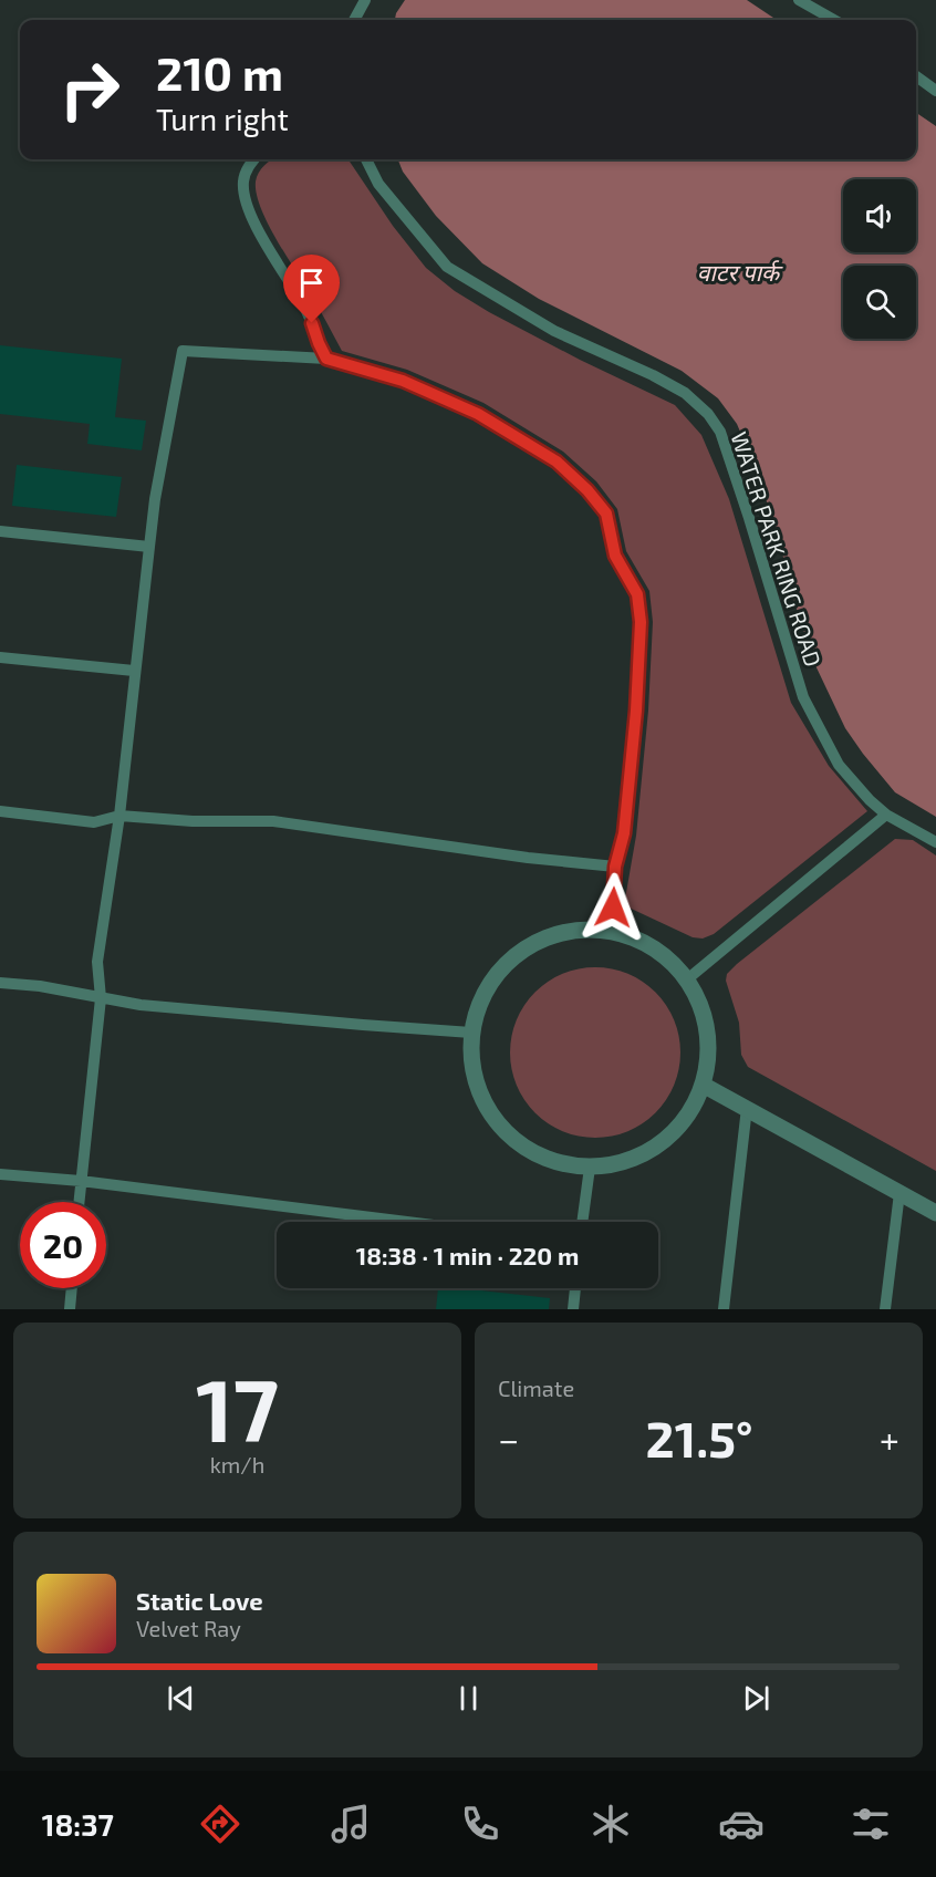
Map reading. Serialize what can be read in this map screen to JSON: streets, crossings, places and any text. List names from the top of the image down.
{
  "streets": {
    "lane": ["WATER PARK RING ROAD"]
  },
  "water": ["वाटर पार्क"],
  "page": {
    "turn": ["210 m", "Turn right"],
    "limit": "20",
    "trip": "18:38 · 1 min · 220 m",
    "tile": [
      ["17", "km/h"],
      "Climate"
    ],
    "heat": ["−", "21.5°", "+"],
    "song": ["Static Love", "Velvet Ray"],
    "tabs": "18:37"
  }
}
